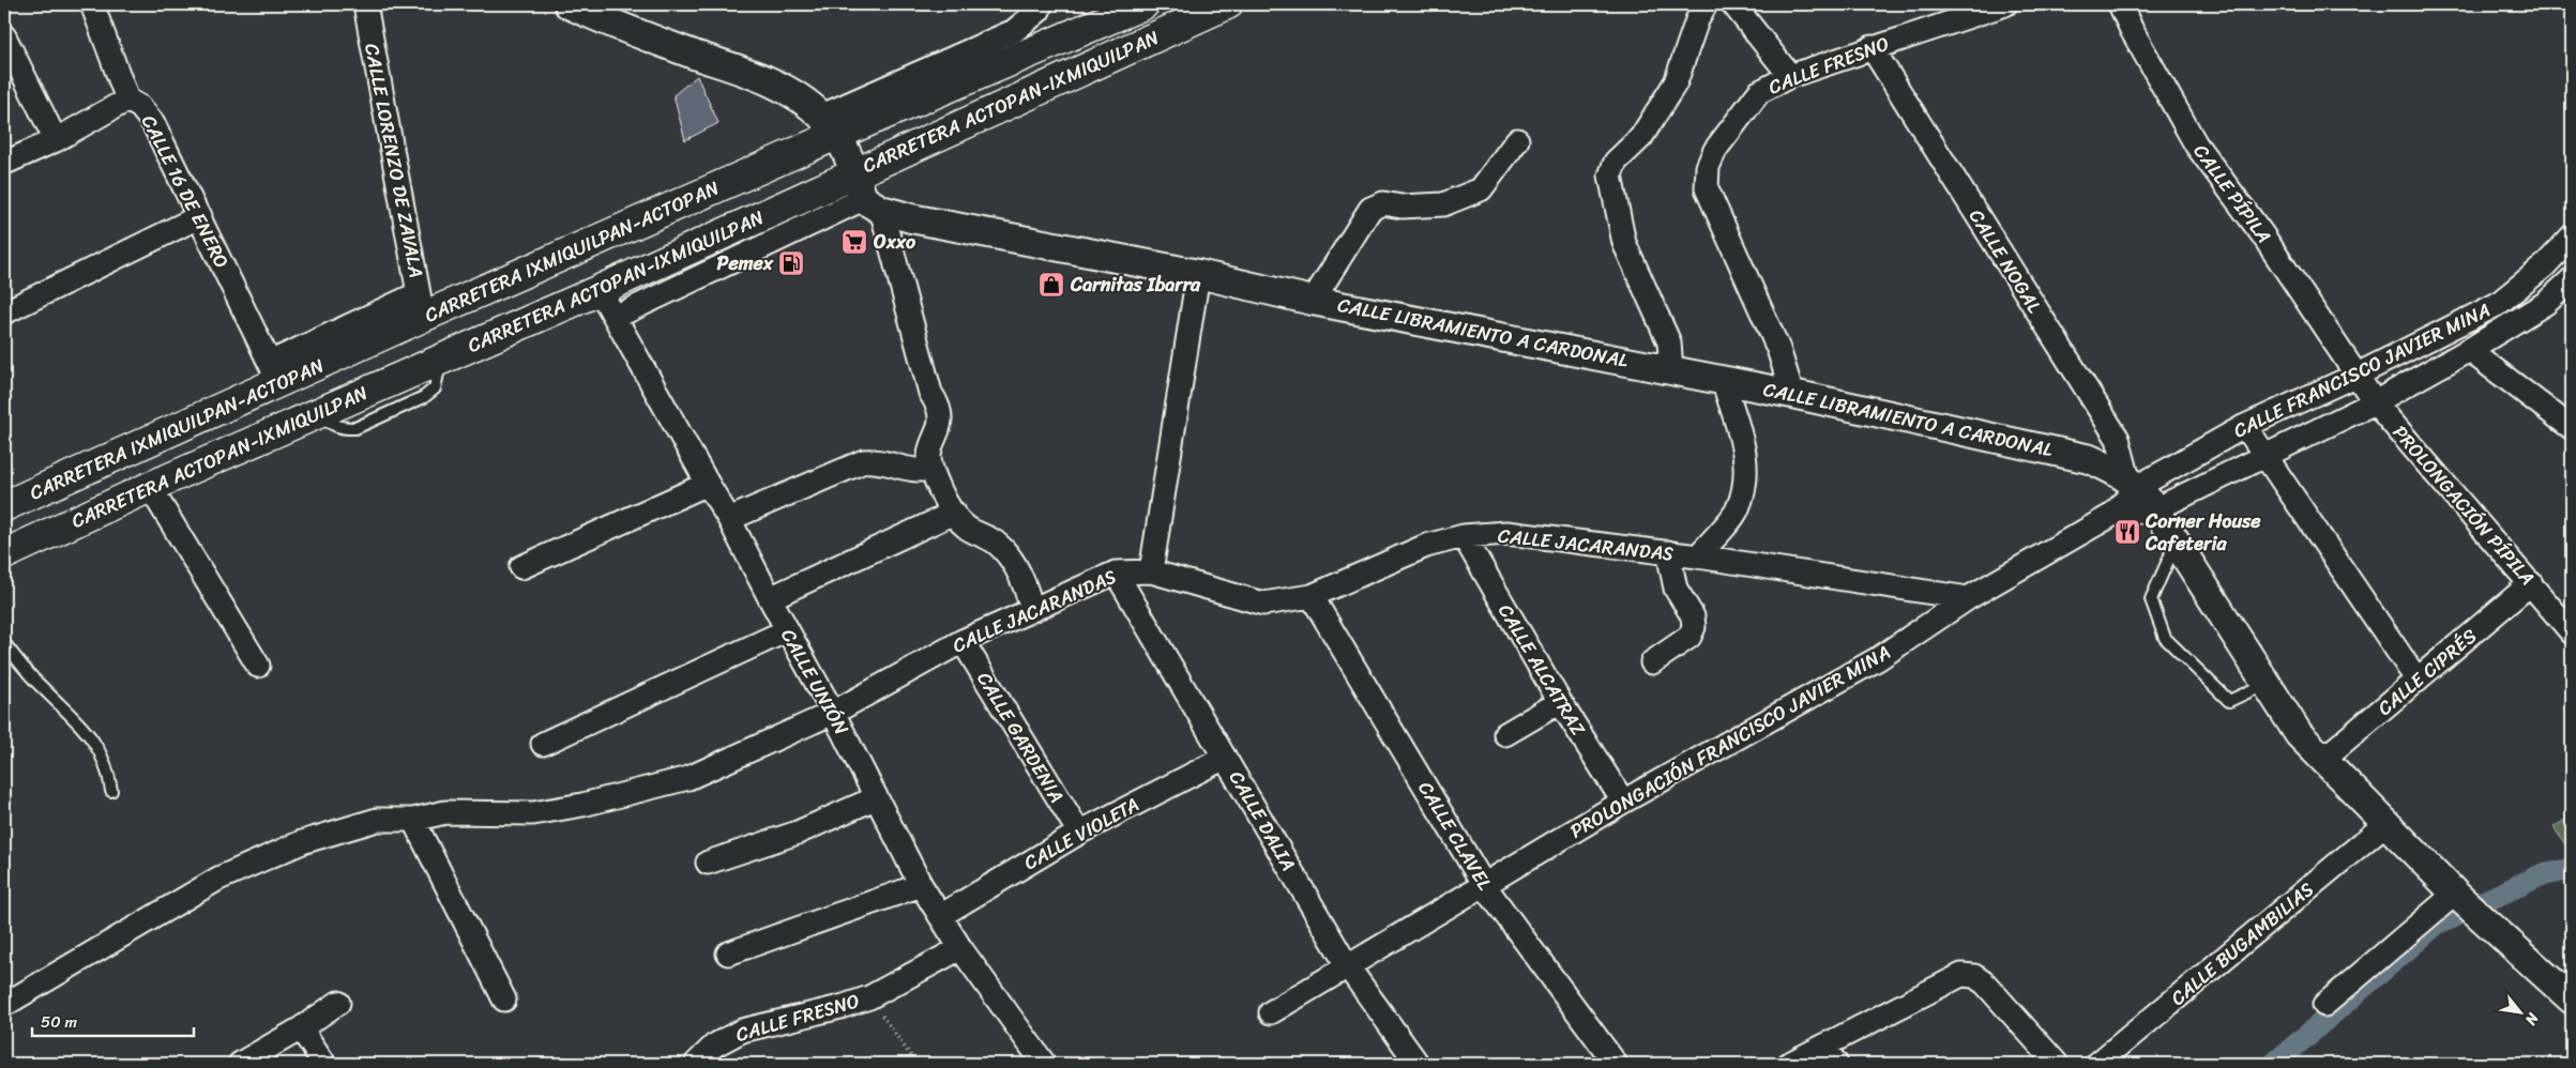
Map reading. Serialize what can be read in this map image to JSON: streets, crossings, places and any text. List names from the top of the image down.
{
  "streets": {
    "main road": ["CARRETERA ACTOPAN-IXMIQUILPAN", "CARRETERA IXMIQUILPAN-ACTOPAN"],
    "street": [
      "CALLE FRESNO",
      "CALLE LORENZO DE ZAVALA",
      "CALLE 16 DE ENERO",
      "CALLE PÍPILA",
      "CALLE NOGAL",
      "CALLE LIBRAMIENTO A CARDONAL",
      "CALLE FRANCISCO JAVIER MINA",
      "PROLONGACIÓN PÍPILA",
      "CALLE JACARANDAS",
      "CALLE ALCATRAZ",
      "CALLE CIPRÉS",
      "CALLE UNIÓN",
      "CALLE GARDENIA",
      "PROLONGACIÓN FRANCISCO JAVIER MINA",
      "CALLE DALIA",
      "CALLE VIOLETA",
      "CALLE CLAVEL",
      "CALLE BUGAMBILIAS"
    ]
  },
  "crossings": [
    ["CALLE FRESNO", "CALLE NOGAL"],
    ["CALLE FRESNO", "CALLE LIBRAMIENTO A CARDONAL"],
    ["CALLE FRESNO", "CALLE UNIÓN"],
    ["CARRETERA ACTOPAN-IXMIQUILPAN", "CALLE LIBRAMIENTO A CARDONAL"],
    ["CARRETERA ACTOPAN-IXMIQUILPAN", "CALLE UNIÓN"],
    ["CALLE LORENZO DE ZAVALA", "CARRETERA IXMIQUILPAN-ACTOPAN"],
    ["CALLE 16 DE ENERO", "CARRETERA IXMIQUILPAN-ACTOPAN"],
    ["CALLE PÍPILA", "CALLE FRANCISCO JAVIER MINA"],
    ["CALLE PÍPILA", "PROLONGACIÓN PÍPILA"],
    ["CALLE NOGAL", "CALLE LIBRAMIENTO A CARDONAL"],
    ["CALLE NOGAL", "CALLE FRANCISCO JAVIER MINA"],
    ["CALLE NOGAL", "PROLONGACIÓN FRANCISCO JAVIER MINA"],
    ["CALLE LIBRAMIENTO A CARDONAL", "CALLE FRANCISCO JAVIER MINA"],
    ["CALLE LIBRAMIENTO A CARDONAL", "PROLONGACIÓN FRANCISCO JAVIER MINA"],
    ["CALLE FRANCISCO JAVIER MINA", "PROLONGACIÓN PÍPILA"],
    ["CALLE FRANCISCO JAVIER MINA", "PROLONGACIÓN FRANCISCO JAVIER MINA"],
    ["PROLONGACIÓN PÍPILA", "CALLE CIPRÉS"],
    ["CALLE JACARANDAS", "CALLE ALCATRAZ"],
    ["CALLE JACARANDAS", "CALLE UNIÓN"],
    ["CALLE JACARANDAS", "CALLE GARDENIA"],
    ["CALLE JACARANDAS", "PROLONGACIÓN FRANCISCO JAVIER MINA"],
    ["CALLE JACARANDAS", "CALLE DALIA"],
    ["CALLE JACARANDAS", "CALLE CLAVEL"],
    ["CALLE ALCATRAZ", "PROLONGACIÓN FRANCISCO JAVIER MINA"],
    ["CALLE UNIÓN", "CALLE VIOLETA"],
    ["CALLE GARDENIA", "CALLE VIOLETA"],
    ["PROLONGACIÓN FRANCISCO JAVIER MINA", "CALLE DALIA"],
    ["PROLONGACIÓN FRANCISCO JAVIER MINA", "CALLE CLAVEL"],
    ["CALLE DALIA", "CALLE VIOLETA"]
  ],
  "places": {
    "supermarket": ["Oxxo"],
    "fuel station": ["Pemex"],
    "shop": ["Carnitas Ibarra"],
    "restaurant": ["Corner House Cafeteria"]
  },
  "scale_bar": "50 m",
  "north": "bottom right"
}
